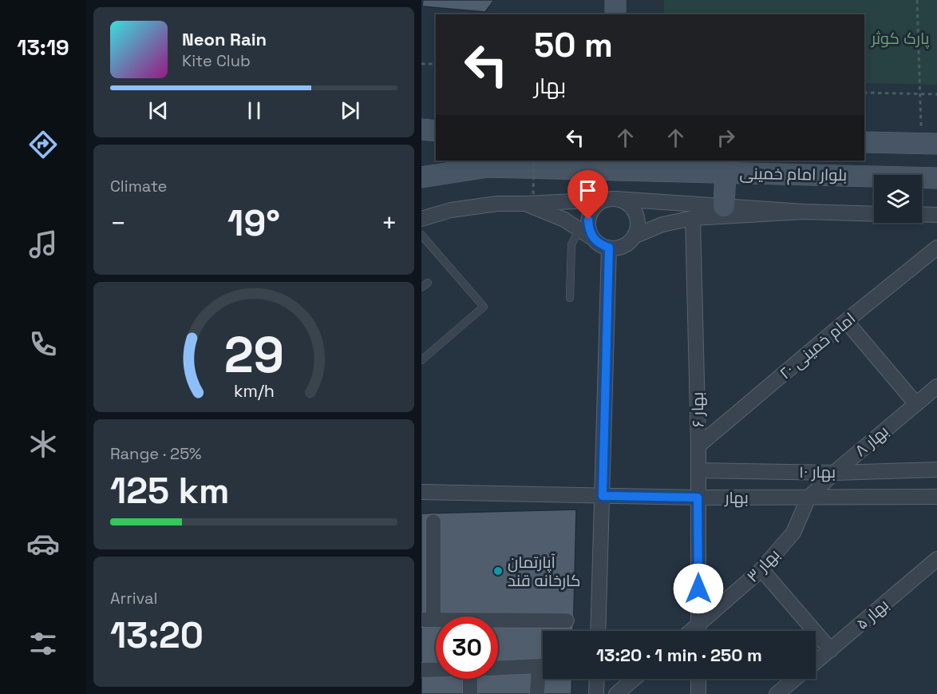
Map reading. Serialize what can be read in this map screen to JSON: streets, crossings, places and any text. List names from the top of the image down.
{
  "streets": {
    "main road": ["بلوار امام خمینی"],
    "street": [
      "امام خمینی ۲۰",
      "بهار ۶",
      "بهار ۸",
      "بهار ۱۰",
      "بهار",
      "بهار ۳",
      "بهار ۵"
    ]
  },
  "crossings": [
    ["امام خمینی ۲۰", "بهار ۶"],
    ["بهار ۶", "بهار ۱۰"],
    ["بهار ۶", "بهار"],
    ["بهار ۶", "بهار ۳"],
    ["بهار ۸", "بهار ۱۰"],
    ["بهار ۸", "بهار"],
    ["بهار ۸", "بهار ۳"],
    ["بهار", "بهار ۳"]
  ],
  "parks": ["پارک کوثر"],
  "places": ["آپارتمان کارخانه قند"],
  "page": {
    "tabs": "13:19",
    "turn": ["50 m", "بهار"],
    "song": ["Neon Rain", "Kite Club"],
    "tile": [
      "Climate",
      ["Range · 25%", "125 km"],
      ["Arrival", "13:20"]
    ],
    "heat": ["−", "19°", "+"],
    "limit": "30",
    "trip": "13:20 · 1 min · 250 m",
    "gauge": ["29", "km/h"]
  }
}
